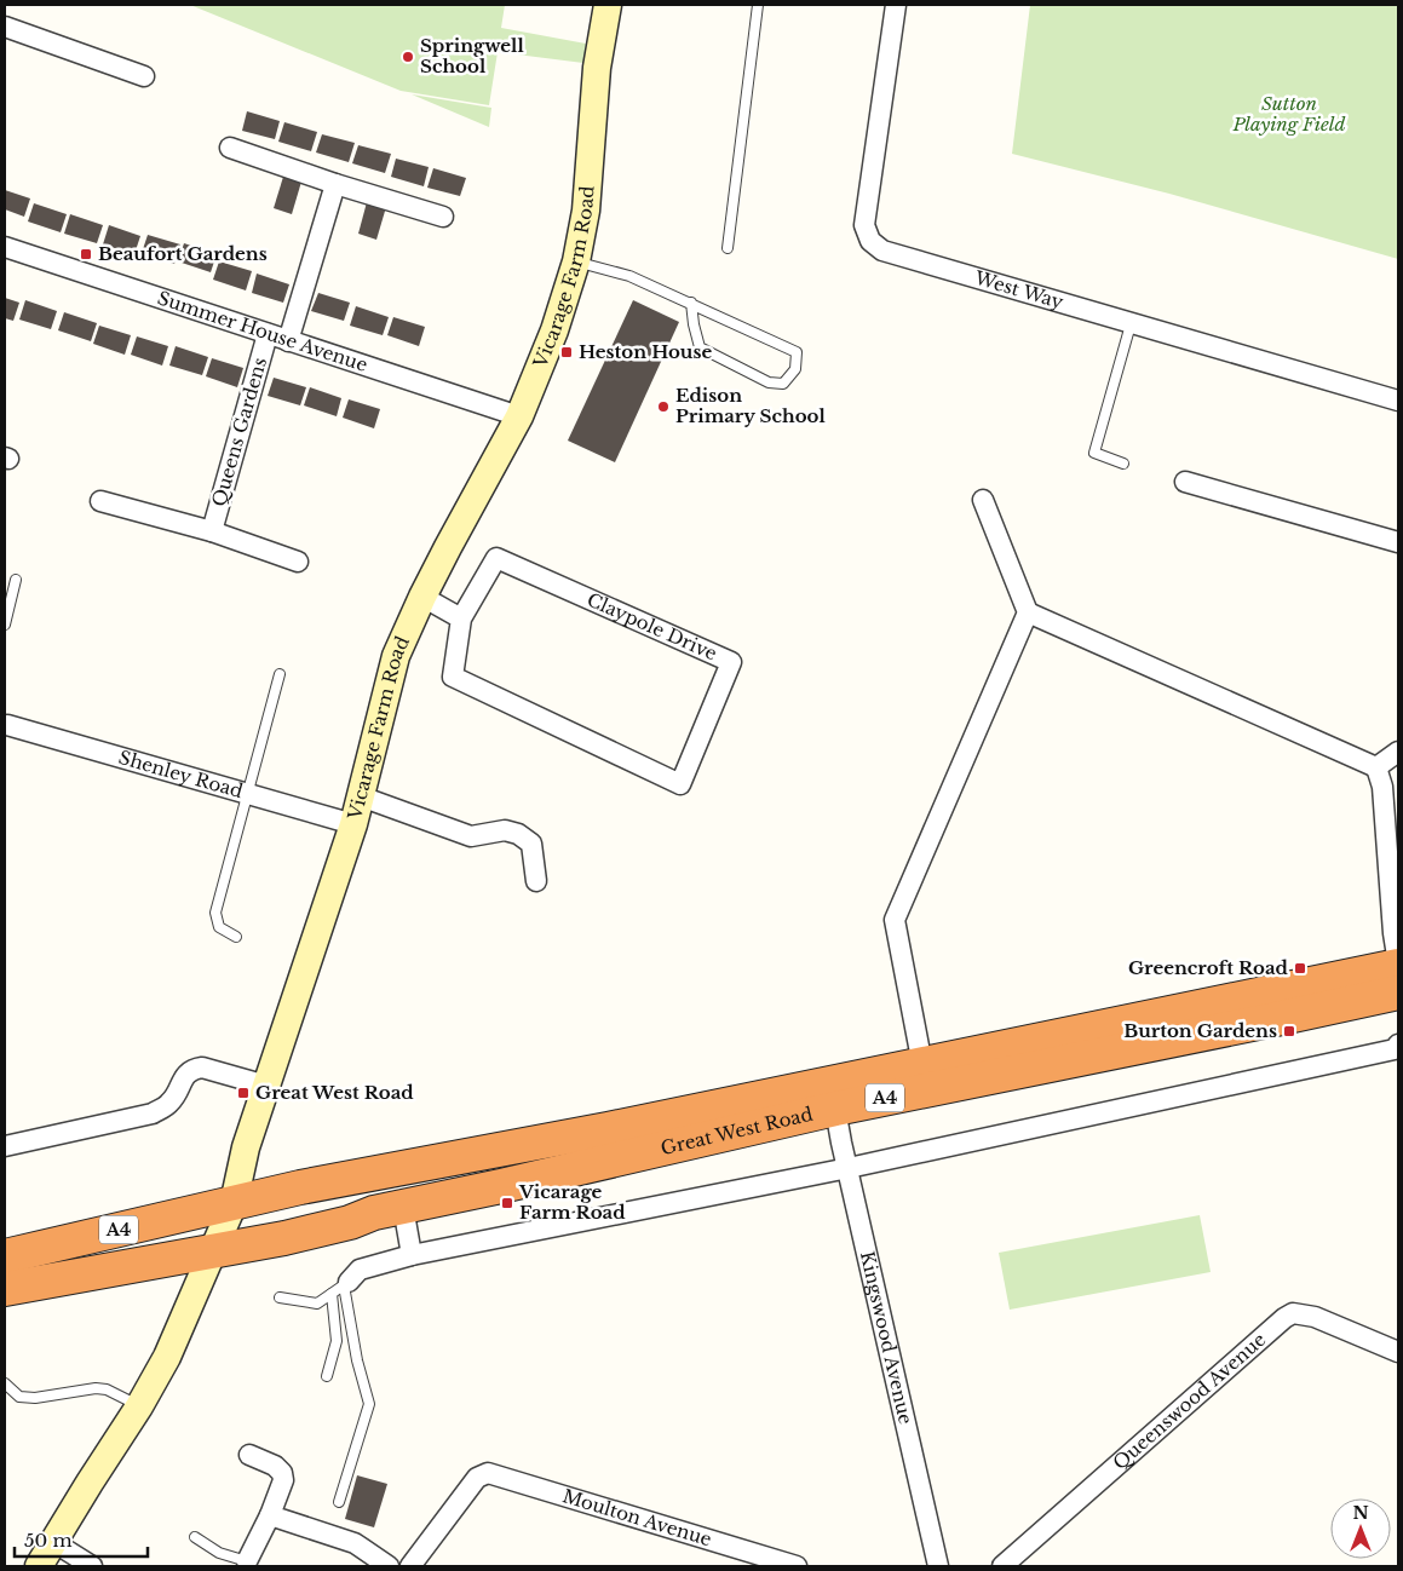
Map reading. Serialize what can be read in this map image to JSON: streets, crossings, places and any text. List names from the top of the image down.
{
  "streets": {
    "highway": ["A4", "Great West Road"],
    "street": [
      "Vicarage Farm Road",
      "West Way",
      "Summer House Avenue",
      "Queens Gardens",
      "Claypole Drive",
      "Shenley Road",
      "Kingswood Avenue",
      "Queenswood Avenue",
      "Moulton Avenue"
    ]
  },
  "crossings": [
    ["Vicarage Farm Road", "Summer House Avenue"],
    ["Vicarage Farm Road", "Shenley Road"],
    ["Vicarage Farm Road", "Great West Road"],
    ["Summer House Avenue", "Queens Gardens"],
    ["Great West Road", "Kingswood Avenue"]
  ],
  "parks": ["Sutton Playing Field"],
  "places": {
    "other": ["Springwell School", "Edison Primary School"],
    "transit": [
      "Beaufort Gardens",
      "Heston House",
      "Greencroft Road",
      "Burton Gardens",
      "Great West Road",
      "Vicarage Farm Road"
    ]
  },
  "scale_bar": "50 m",
  "north": "top"
}
